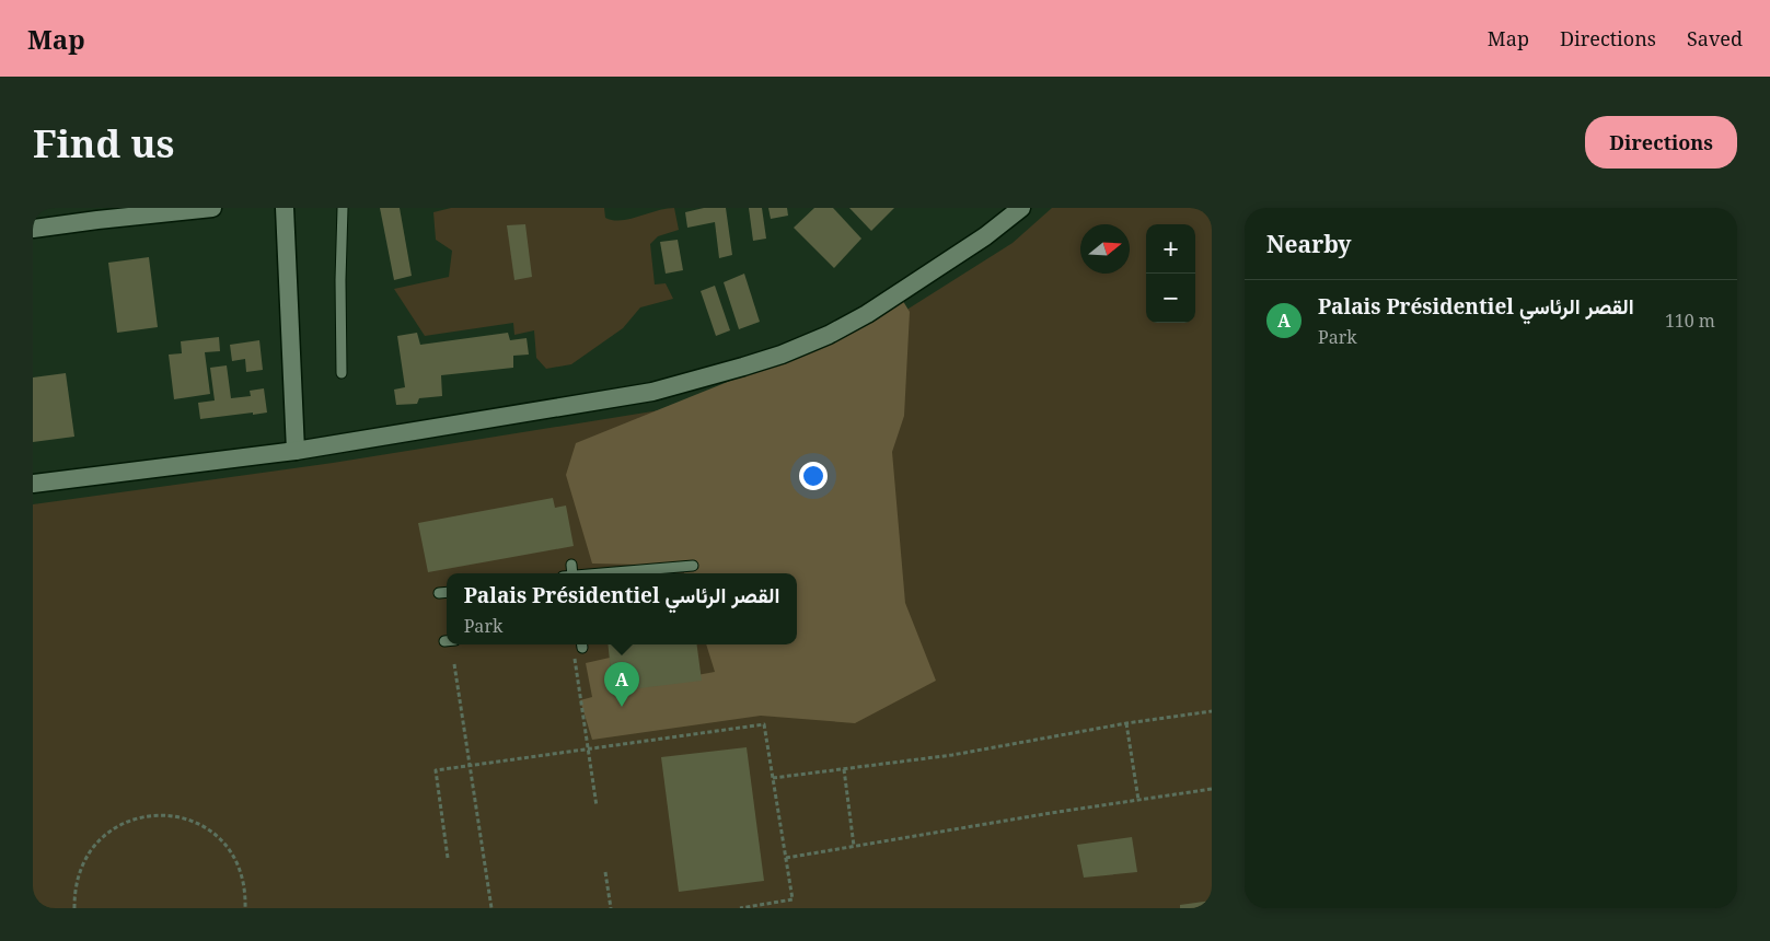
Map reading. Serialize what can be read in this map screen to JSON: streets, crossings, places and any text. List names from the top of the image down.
{
  "north": "right",
  "page": {
    "header": "Map",
    "nav": ["Map", "Directions", "Saved"],
    "buttons": "Directions",
    "title": "Find us",
    "heading": "Nearby",
    "map_buttons": ["+", "−"],
    "list": [
      {
        "mark": "A",
        "name": "Palais Présidentiel القصر الرئاسي",
        "note": "Park",
        "value": "110 m"
      }
    ],
    "popup": ["Palais Présidentiel القصر الرئاسي", "Park"],
    "pins": "A"
  }
}
